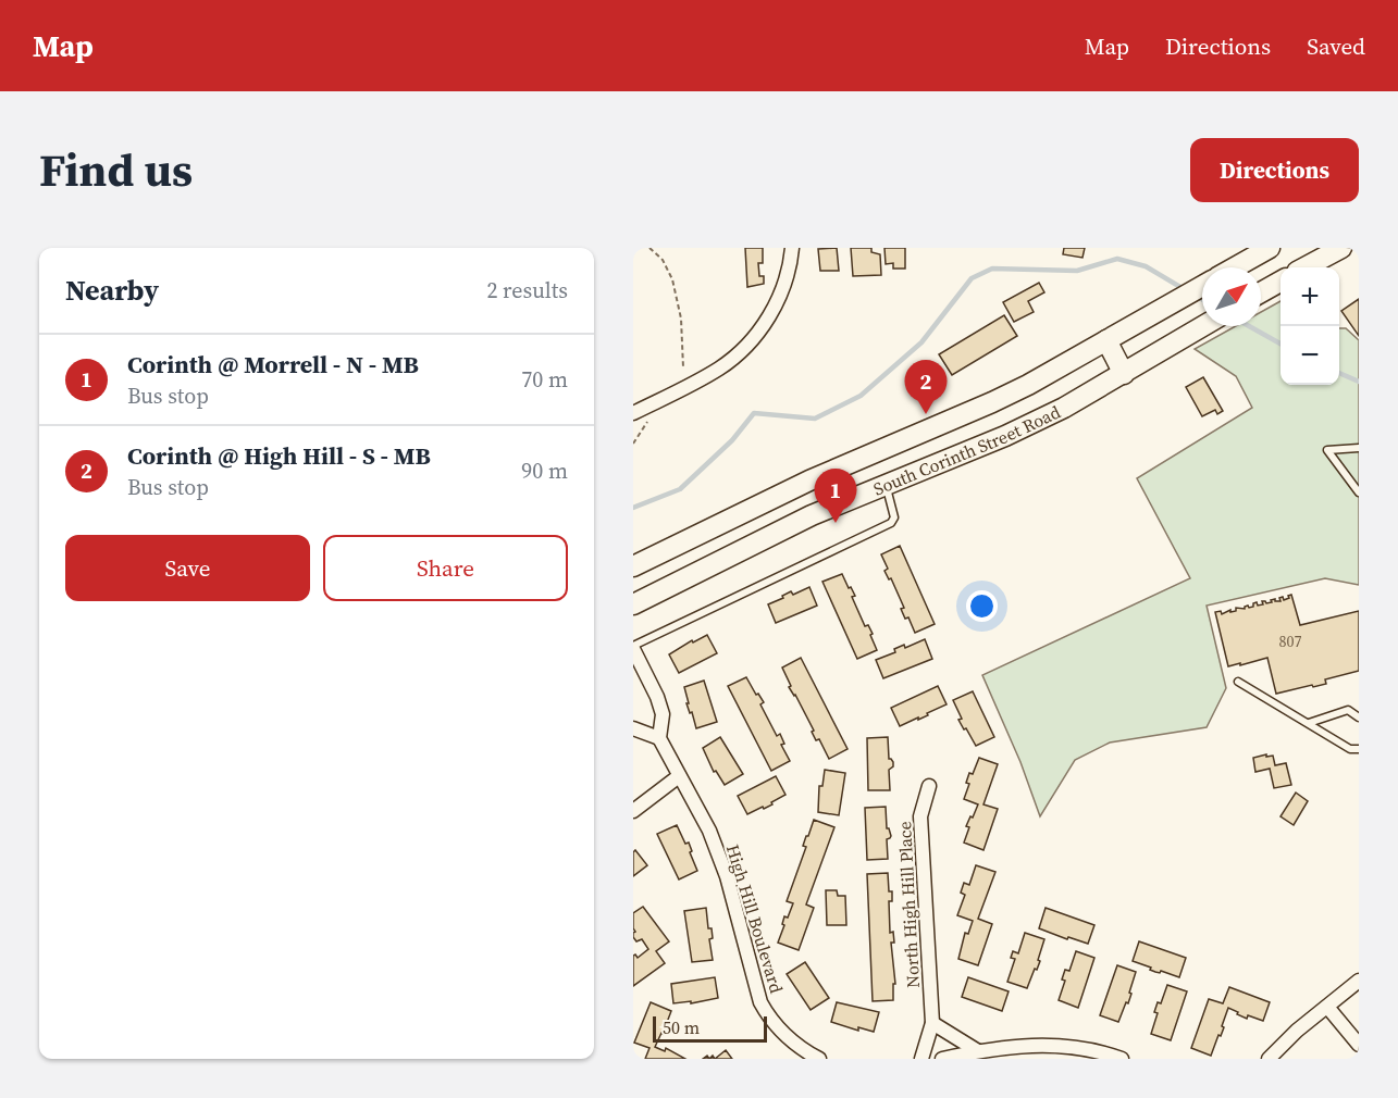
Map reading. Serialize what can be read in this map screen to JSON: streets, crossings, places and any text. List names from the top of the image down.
{
  "streets": {
    "main road": ["South Corinth Street Road"],
    "street": ["North High Hill Place", "High Hill Boulevard"]
  },
  "house_numbers": ["807"],
  "scale_bar": "50 m",
  "north": "top right",
  "page": {
    "header": "Map",
    "nav": ["Map", "Directions", "Saved"],
    "title": "Find us",
    "buttons": [
      "Directions",
      ["Save", "Share"]
    ],
    "heading": ["Nearby", "2 results"],
    "map_buttons": ["+", "−"],
    "list": [
      {
        "mark": "1",
        "name": "Corinth @ Morrell - N - MB",
        "note": "Bus stop",
        "value": "70 m"
      },
      {
        "mark": "2",
        "name": "Corinth @ High Hill - S - MB",
        "note": "Bus stop",
        "value": "90 m"
      }
    ],
    "pins": ["2", "1"],
    "scale": "50 m"
  }
}
